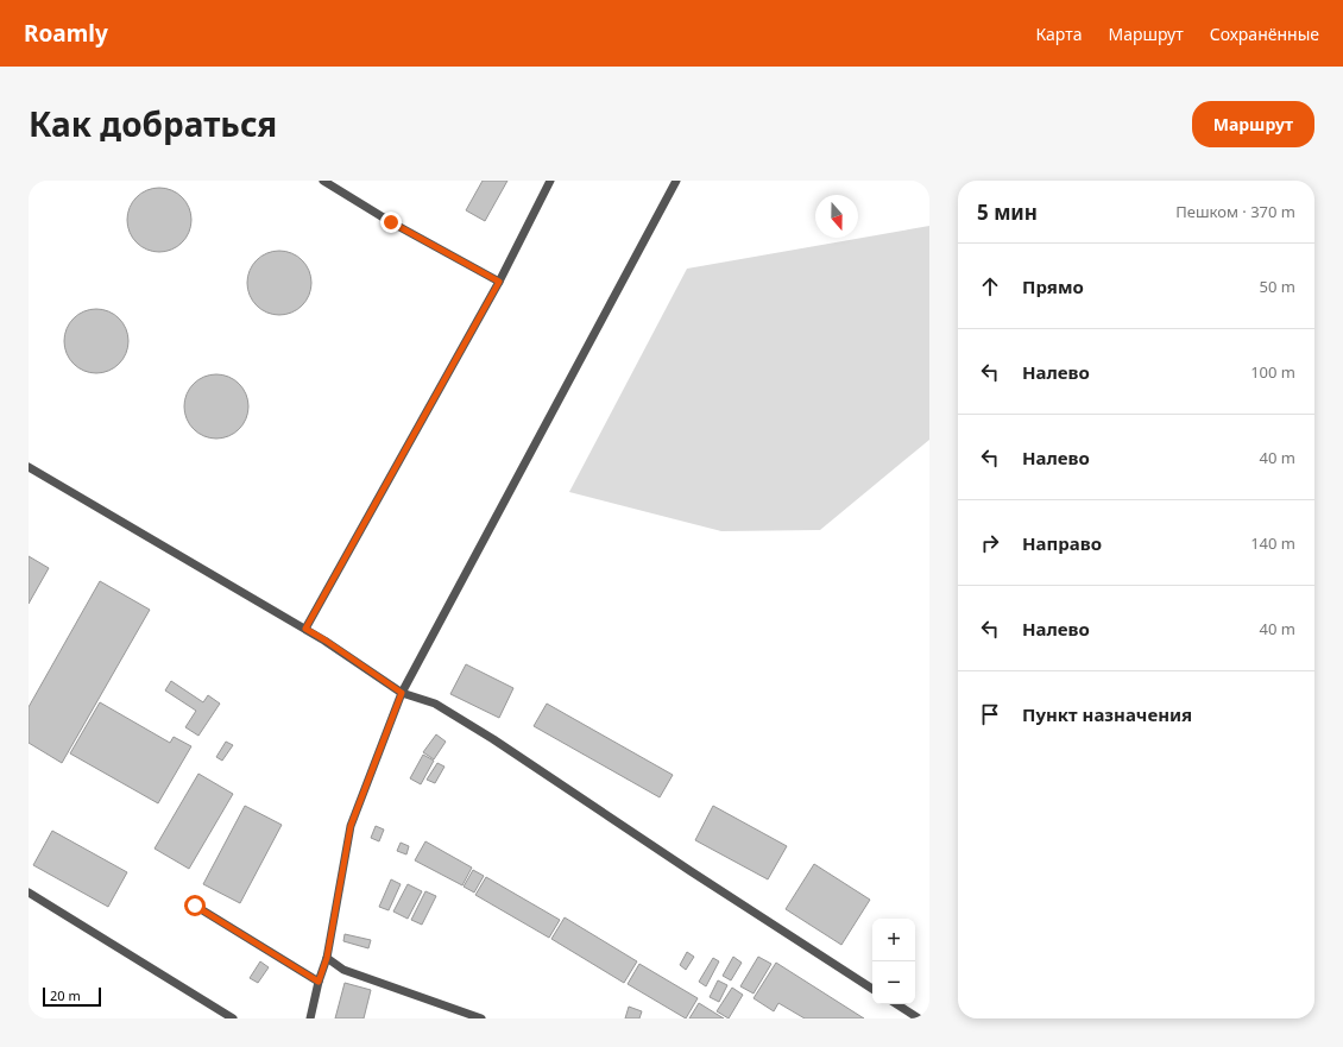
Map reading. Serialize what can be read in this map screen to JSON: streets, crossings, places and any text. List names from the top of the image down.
{
  "scale_bar": "20 m",
  "north": "bottom",
  "page": {
    "header": "Roamly",
    "nav": ["Карта", "Маршрут", "Сохранённые"],
    "title": "Как добраться",
    "buttons": "Маршрут",
    "heading": ["5 мин", "Пешком · 370 m"],
    "list": [
      ["Прямо", "50 m"],
      ["Налево", "100 m"],
      ["Налево", "40 m"],
      ["Направо", "140 m"],
      ["Налево", "40 m"],
      "Пункт назначения"
    ],
    "map_buttons": ["+", "−"],
    "scale": "20 m"
  }
}
